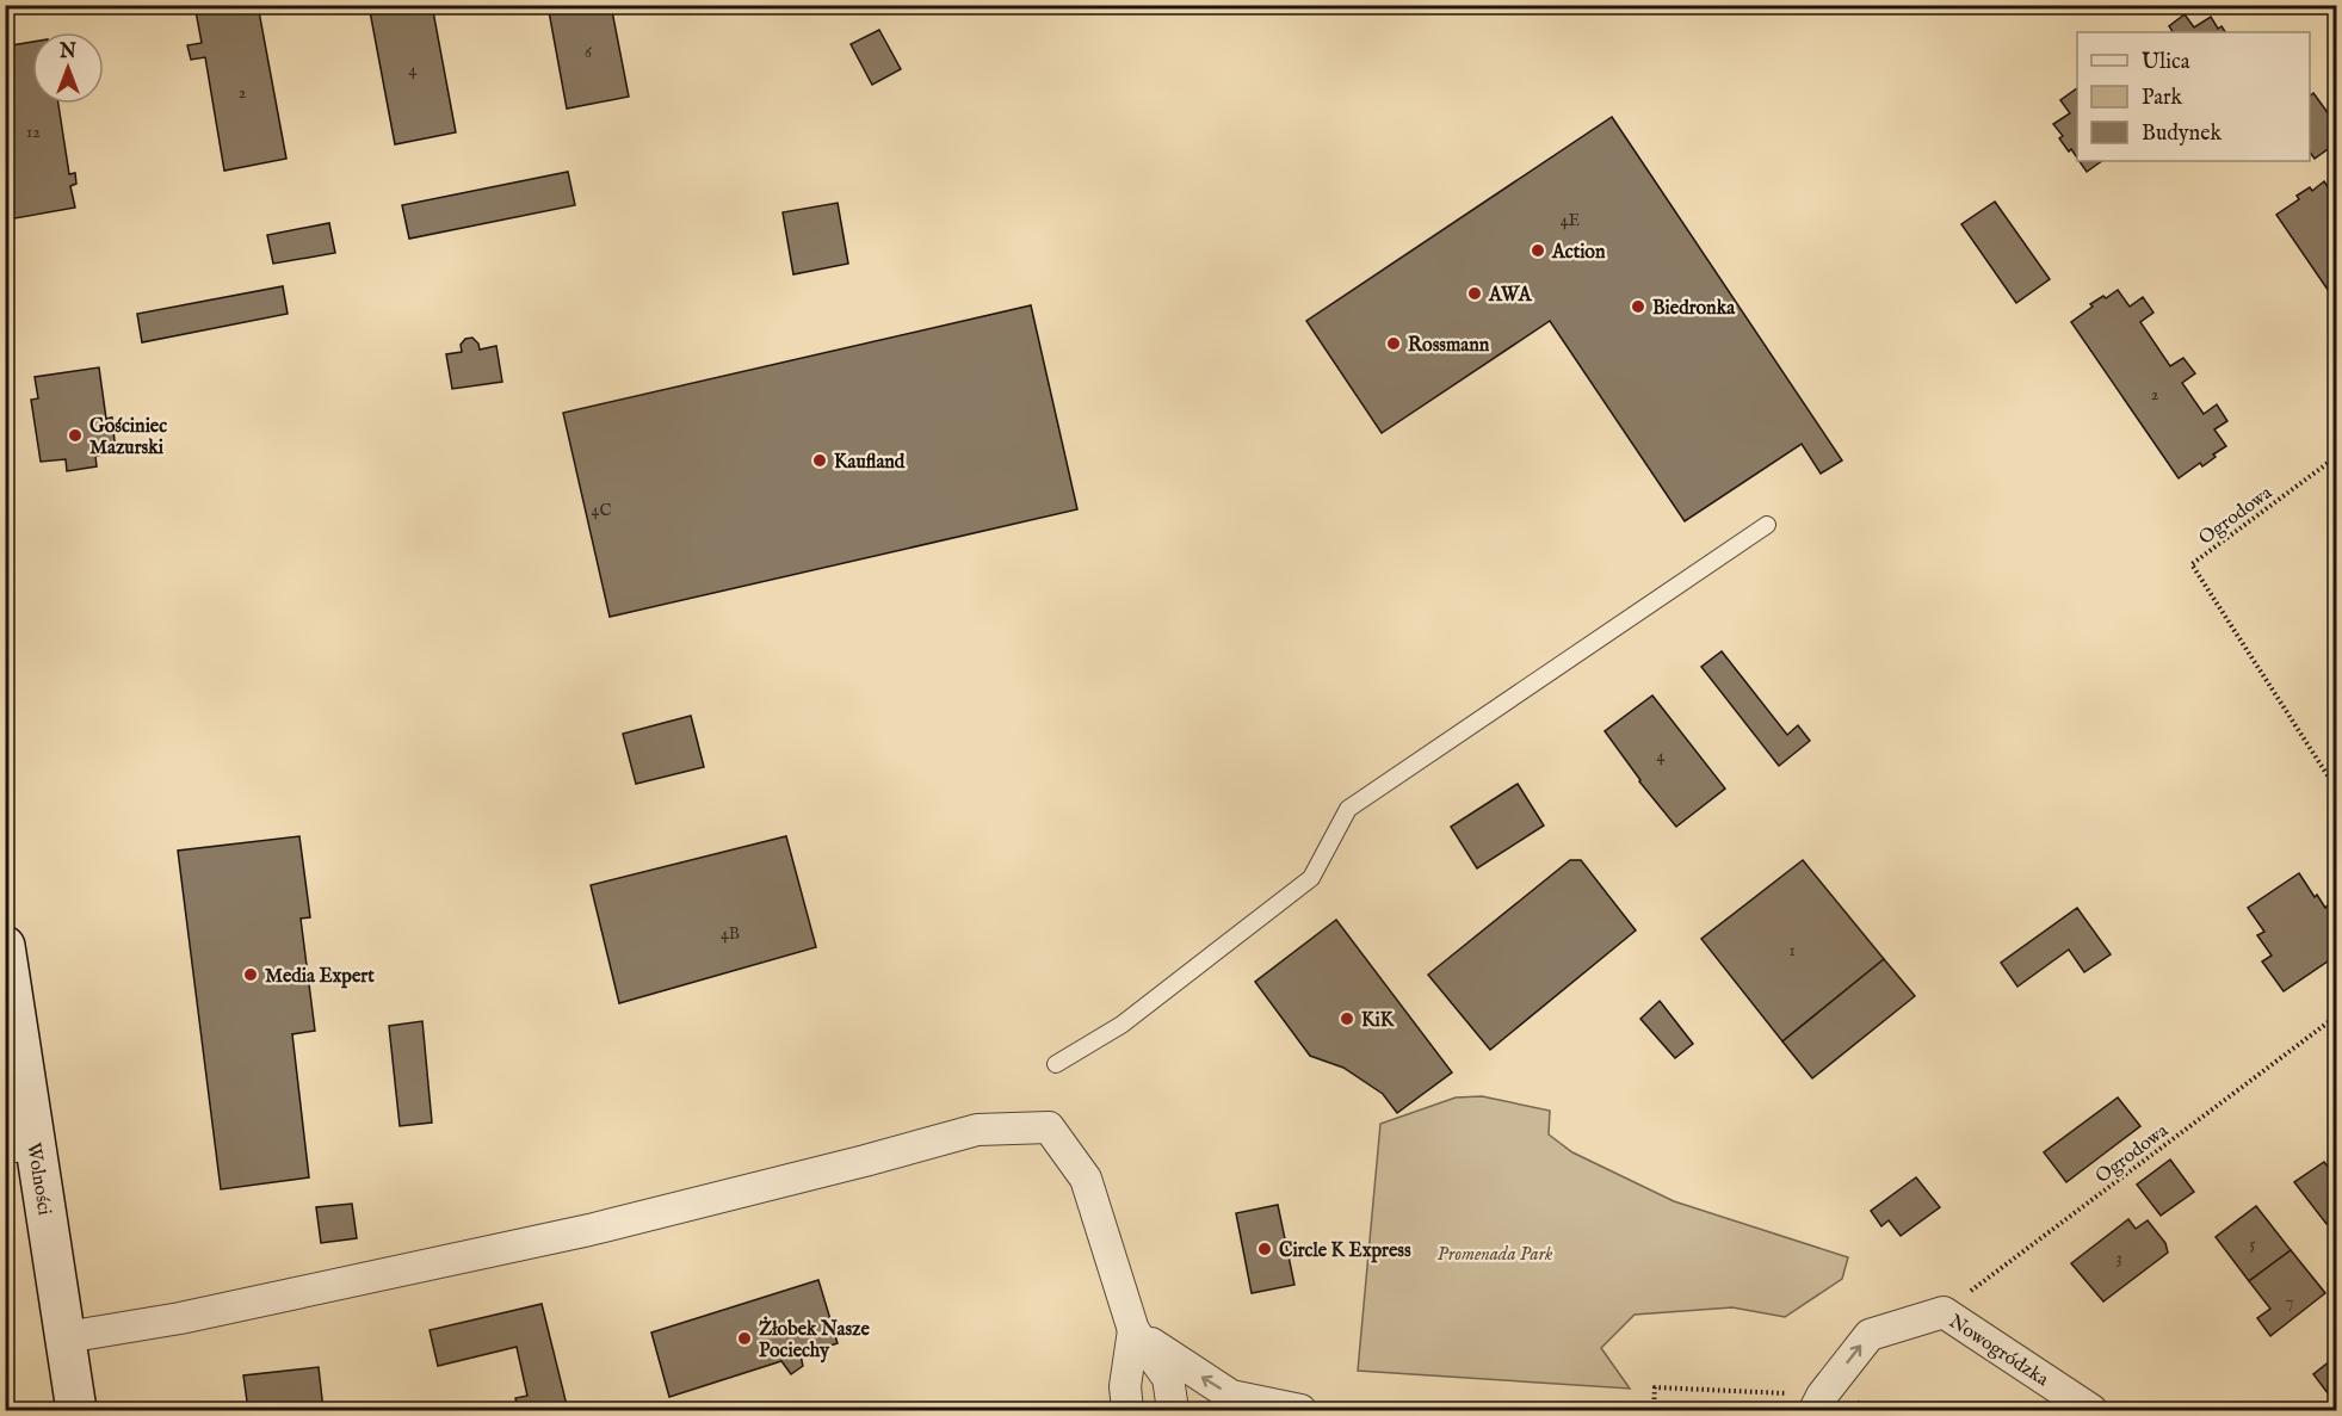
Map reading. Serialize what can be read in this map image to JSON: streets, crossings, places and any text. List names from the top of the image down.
{
  "streets": {
    "street": ["Wolności", "Nowogródzka"],
    "path": ["Ogrodowa"]
  },
  "crossings": [
    ["Ogrodowa", "Nowogródzka"]
  ],
  "one_way": ["Nowogródzka"],
  "parks": ["Promenada Park"],
  "places": [
    "Action",
    "AWA",
    "Biedronka",
    "Rossmann",
    "Gościniec Mazurski",
    "Kaufland",
    "Media Expert",
    "KiK",
    "Circle K Express",
    "Żłobek Nasze Pociechy"
  ],
  "house_numbers": [
    "6",
    "4",
    "2",
    "12",
    "4E",
    "2",
    "4C",
    "4",
    "4B",
    "1",
    "5",
    "3",
    "7"
  ],
  "legend": ["Ulica", "Park", "Budynek"],
  "north": "top"
}
